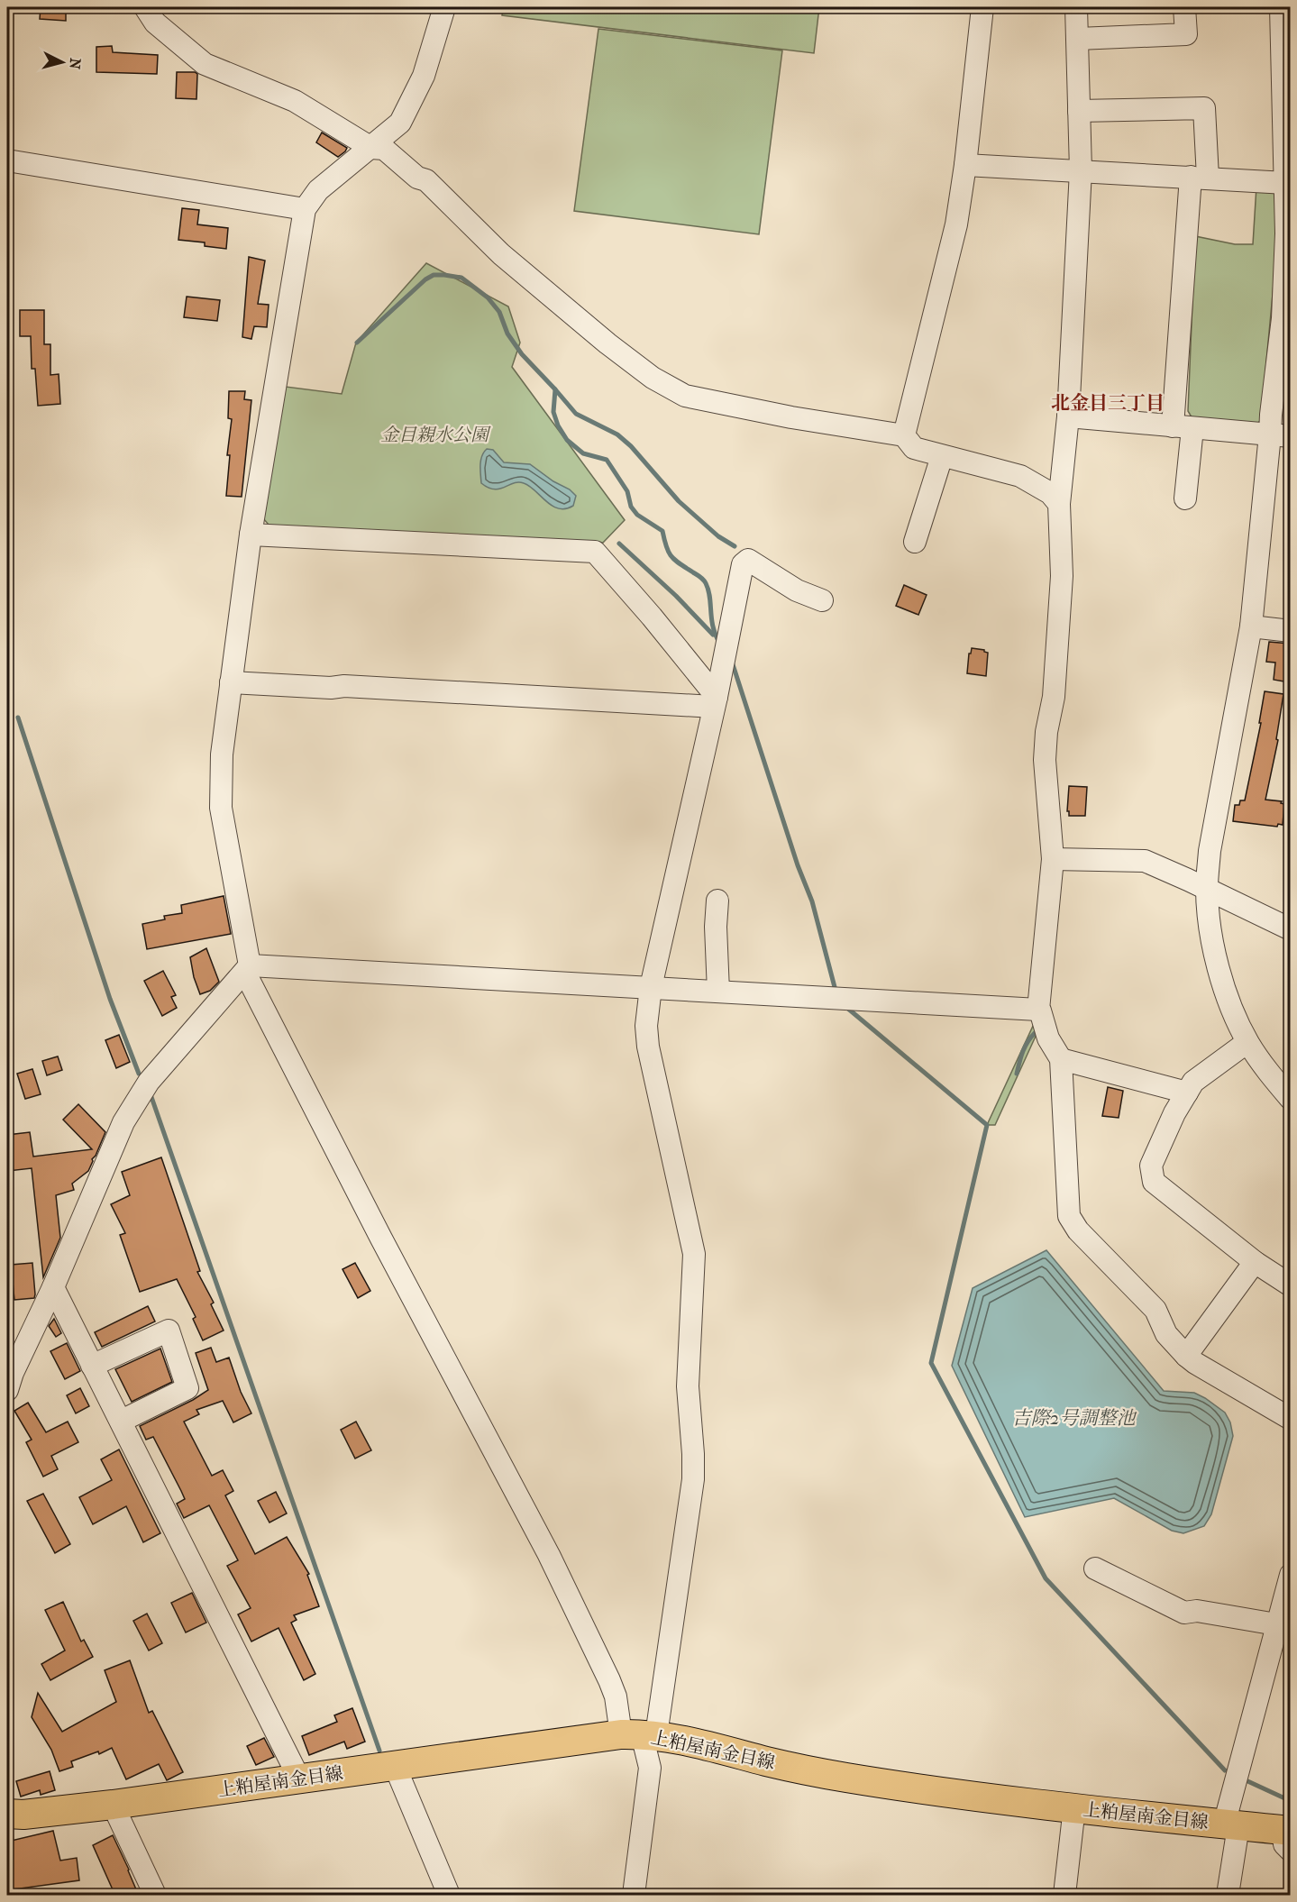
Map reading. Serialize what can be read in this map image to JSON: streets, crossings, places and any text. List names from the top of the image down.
{
  "streets": {
    "main road": ["上粕屋南金目線"]
  },
  "districts": ["北金目三丁目"],
  "water": ["吉際2号調整池"],
  "parks": ["金目親水公園"],
  "north": "right"
}
